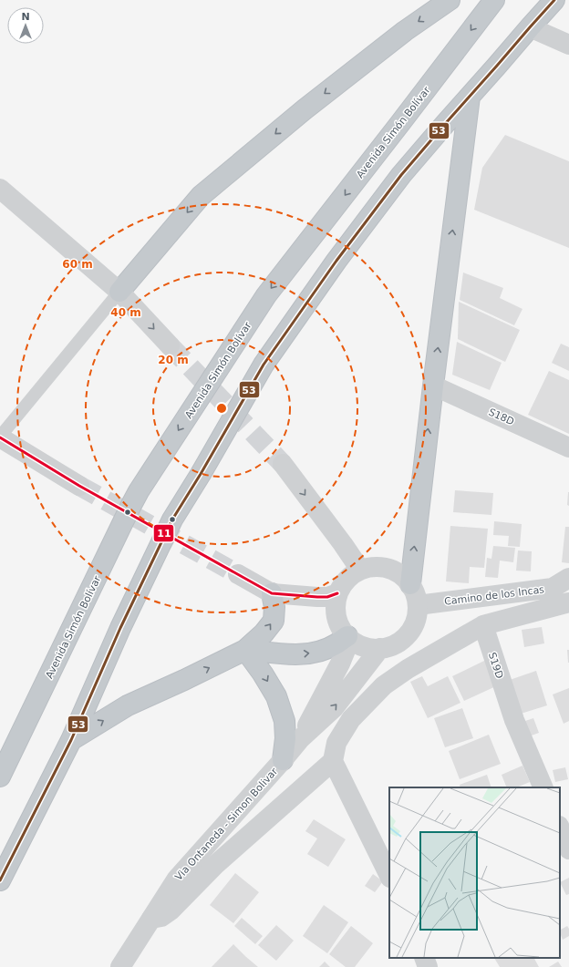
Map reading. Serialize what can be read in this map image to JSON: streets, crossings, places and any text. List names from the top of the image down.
{
  "streets": {
    "highway": ["Avenida Simón Bolívar"],
    "street": [
      "S18D",
      "Camino de los Incas",
      "S19D",
      "Via Ontaneda - Simon Bolivar"
    ]
  },
  "crossings": [
    ["Camino de los Incas", "Via Ontaneda - Simon Bolivar"]
  ],
  "lines": ["transit line 53", "transit line 11"],
  "north": "top",
  "rings": ["60 m", "40 m", "20 m"]
}
